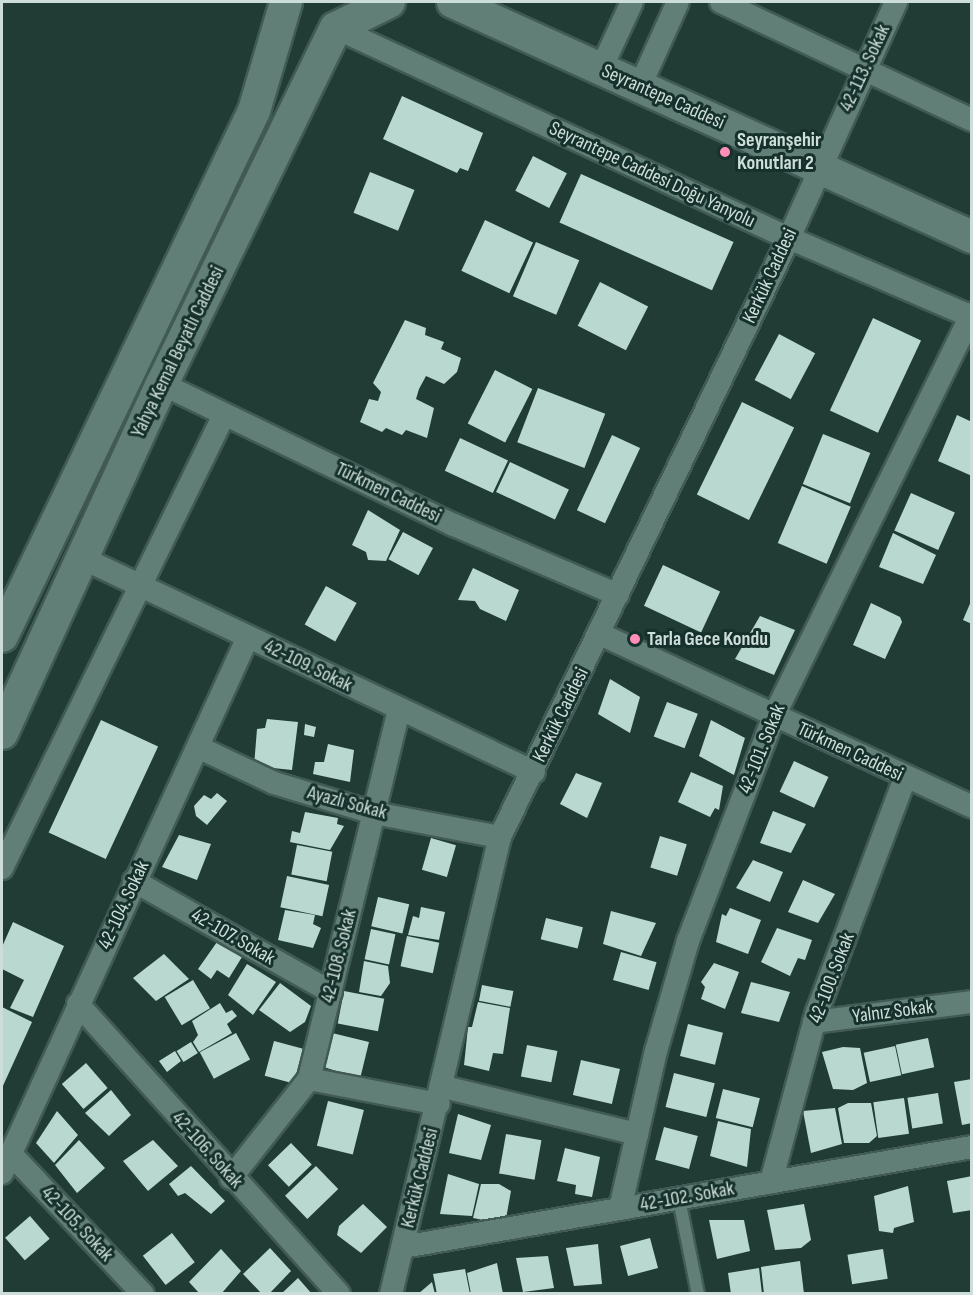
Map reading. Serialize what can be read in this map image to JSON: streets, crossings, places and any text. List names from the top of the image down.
{
  "streets": {
    "street": [
      "42-113. Sokak",
      "Seyrantepe Caddesi",
      "Seyrantepe Caddesi Doğu Yanyolu",
      "Kerkük Caddesi",
      "Yahya Kemal Beyatlı Caddesi",
      "Türkmen Caddesi",
      "42-109. Sokak",
      "42-101. Sokak",
      "Ayazlı Sokak",
      "42-104. Sokak",
      "42-107. Sokak",
      "42-108. Sokak",
      "42-100. Sokak",
      "Yalnız Sokak",
      "42-106. Sokak",
      "42-102. Sokak",
      "42-105. Sokak"
    ]
  },
  "crossings": [
    ["42-113. Sokak", "Seyrantepe Caddesi"],
    ["42-113. Sokak", "Kerkük Caddesi"],
    ["Seyrantepe Caddesi", "Kerkük Caddesi"],
    ["Seyrantepe Caddesi Doğu Yanyolu", "Kerkük Caddesi"],
    ["Seyrantepe Caddesi Doğu Yanyolu", "Yahya Kemal Beyatlı Caddesi"],
    ["Seyrantepe Caddesi Doğu Yanyolu", "42-101. Sokak"],
    ["Kerkük Caddesi", "Türkmen Caddesi"],
    ["Kerkük Caddesi", "42-109. Sokak"],
    ["Kerkük Caddesi", "Ayazlı Sokak"],
    ["Kerkük Caddesi", "42-102. Sokak"],
    ["Yahya Kemal Beyatlı Caddesi", "Türkmen Caddesi"],
    ["Yahya Kemal Beyatlı Caddesi", "42-109. Sokak"],
    ["Türkmen Caddesi", "42-101. Sokak"],
    ["Türkmen Caddesi", "42-100. Sokak"],
    ["42-109. Sokak", "42-104. Sokak"],
    ["42-109. Sokak", "42-108. Sokak"],
    ["42-101. Sokak", "42-102. Sokak"],
    ["Ayazlı Sokak", "42-104. Sokak"],
    ["Ayazlı Sokak", "42-108. Sokak"],
    ["42-104. Sokak", "42-107. Sokak"],
    ["42-104. Sokak", "42-106. Sokak"],
    ["42-104. Sokak", "42-105. Sokak"],
    ["42-107. Sokak", "42-108. Sokak"],
    ["42-108. Sokak", "42-106. Sokak"],
    ["42-100. Sokak", "Yalnız Sokak"],
    ["42-100. Sokak", "42-102. Sokak"]
  ],
  "places": ["Seyranşehir Konutları 2", "Tarla Gece Kondu"]
}
